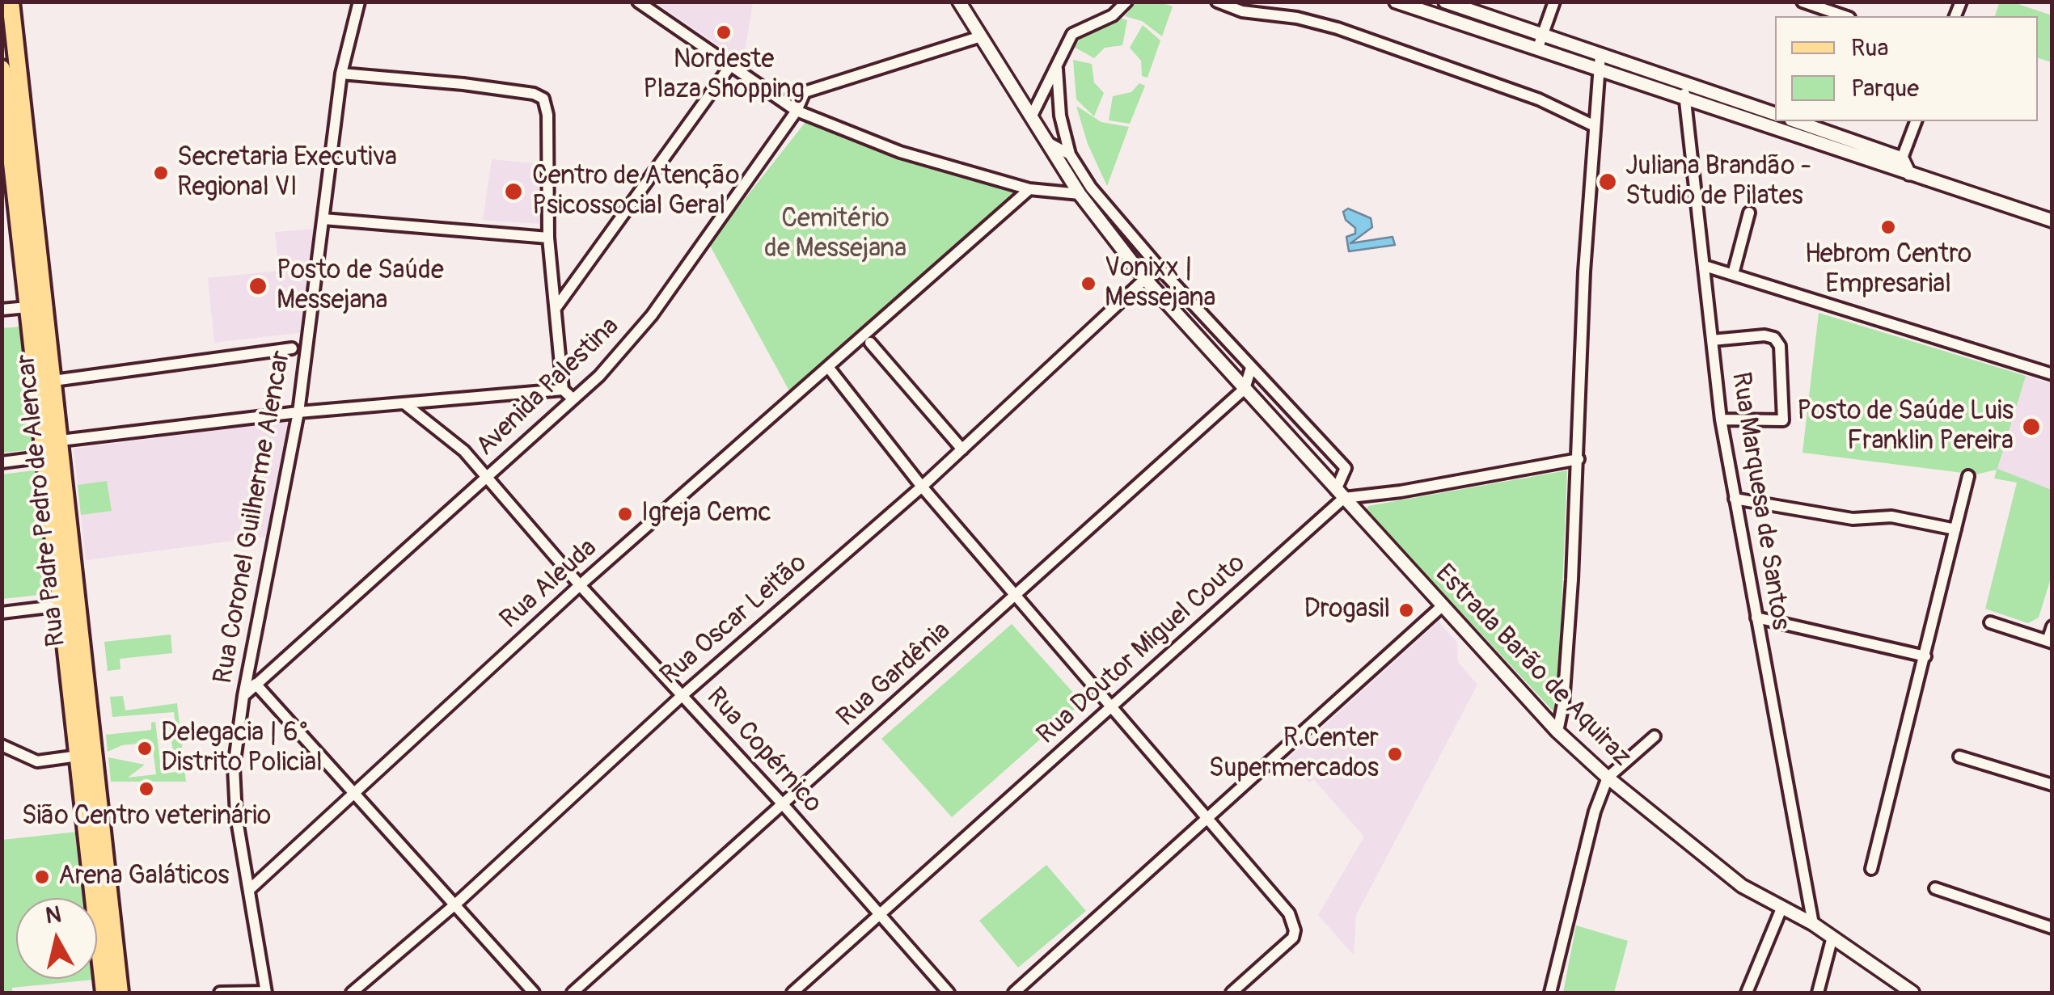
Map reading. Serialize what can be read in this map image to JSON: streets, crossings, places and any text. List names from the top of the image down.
{
  "streets": {
    "main road": ["Rua Padre Pedro de Alencar"],
    "street": [
      "Avenida Palestina",
      "Rua Marquesa de Santos",
      "Rua Coronel Guilherme Alencar",
      "Rua Aleuda",
      "Rua Oscar Leitão",
      "Rua Doutor Miguel Couto",
      "Estrada Barão de Aquiraz",
      "Rua Gardênia",
      "Rua Copérnico"
    ]
  },
  "crossings": [
    ["Avenida Palestina", "Rua Coronel Guilherme Alencar"],
    ["Avenida Palestina", "Estrada Barão de Aquiraz"],
    ["Avenida Palestina", "Rua Copérnico"],
    ["Rua Marquesa de Santos", "Estrada Barão de Aquiraz"],
    ["Rua Coronel Guilherme Alencar", "Rua Aleuda"],
    ["Rua Aleuda", "Rua Copérnico"],
    ["Rua Oscar Leitão", "Estrada Barão de Aquiraz"],
    ["Rua Oscar Leitão", "Rua Copérnico"],
    ["Rua Doutor Miguel Couto", "Estrada Barão de Aquiraz"],
    ["Rua Doutor Miguel Couto", "Rua Copérnico"],
    ["Estrada Barão de Aquiraz", "Rua Gardênia"],
    ["Rua Gardênia", "Rua Copérnico"]
  ],
  "parks": ["Cemitério de Messejana"],
  "places": [
    "Nordeste Plaza Shopping",
    "Secretaria Executiva Regional VI",
    "Juliana Brandão - Studio de Pilates",
    "Centro de Atenção Psicossocial Geral",
    "Hebrom Centro Empresarial",
    "Vonixx | Messejana",
    "Posto de Saúde Messejana",
    "Posto de Saúde Luis Franklin Pereira",
    "Igreja Cemc",
    "Drogasil",
    "Delegacia | 6° Distrito Policial",
    "R Center Supermercados",
    "Sião Centro veterinário",
    "Arena Galáticos"
  ],
  "legend": ["Rua", "Parque"],
  "north": "top"
}
